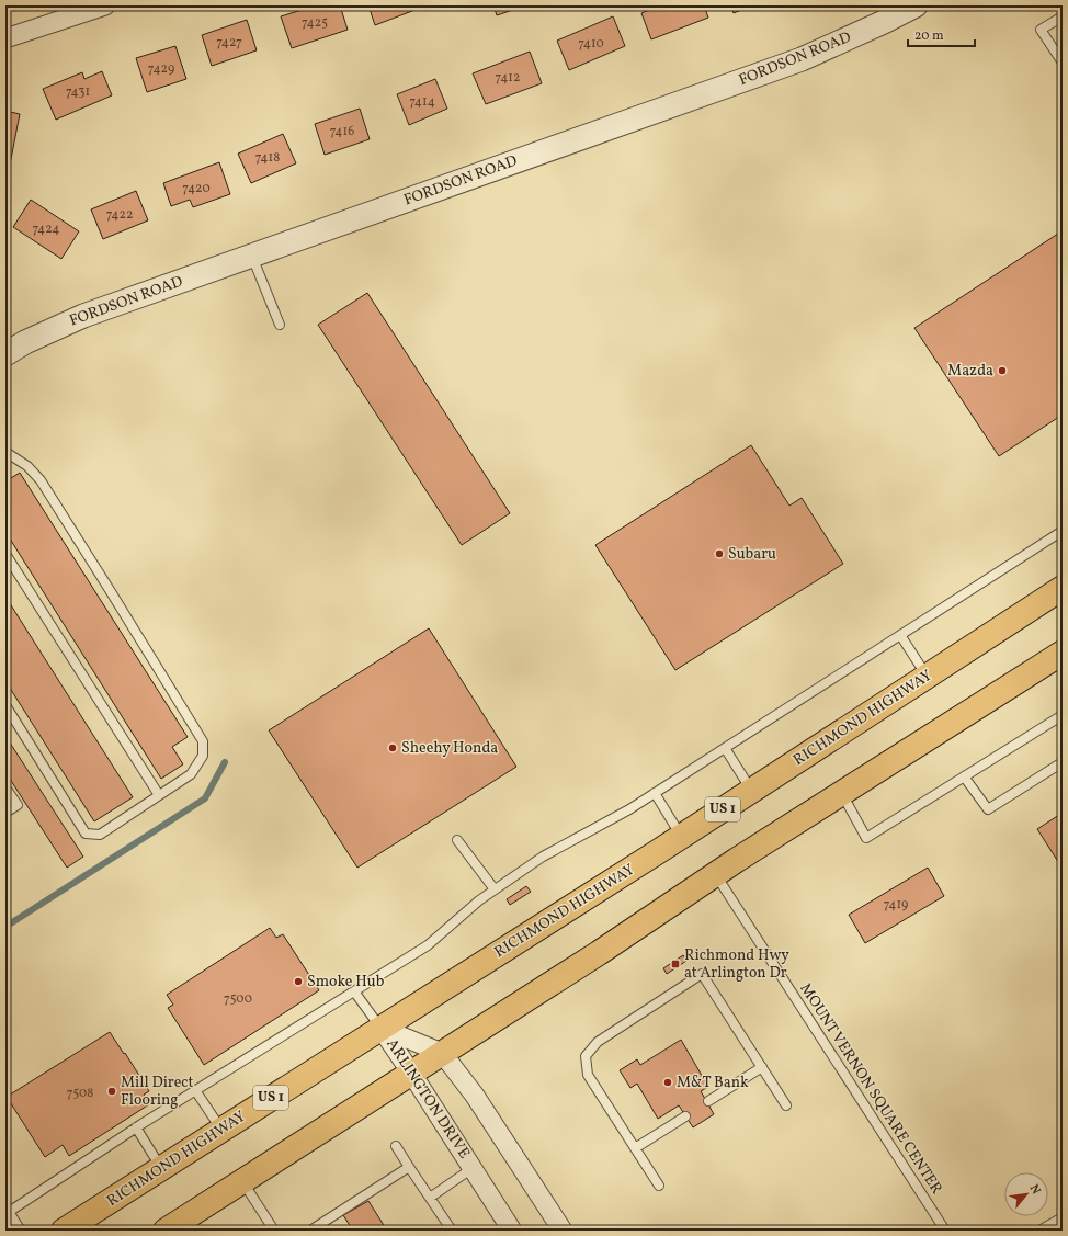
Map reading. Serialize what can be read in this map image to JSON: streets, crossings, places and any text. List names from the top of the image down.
{
  "streets": {
    "highway": ["RICHMOND HIGHWAY", "US 1"],
    "street": ["FORDSON ROAD", "ARLINGTON DRIVE"],
    "lane": ["MOUNT VERNON SQUARE CENTER"]
  },
  "crossings": [
    ["RICHMOND HIGHWAY", "ARLINGTON DRIVE"]
  ],
  "places": {
    "other": [
      "Mazda",
      "Subaru",
      "Sheehy Honda",
      "Smoke Hub",
      "M&T Bank",
      "Mill Direct Flooring"
    ],
    "transit": ["Richmond Hwy at Arlington Dr"]
  },
  "house_numbers": [
    "7425",
    "7427",
    "7410",
    "7429",
    "7412",
    "7431",
    "7414",
    "7416",
    "7418",
    "7420",
    "7422",
    "7424",
    "7419",
    "7500",
    "7508"
  ],
  "scale_bar": "20 m",
  "north": "top right"
}
